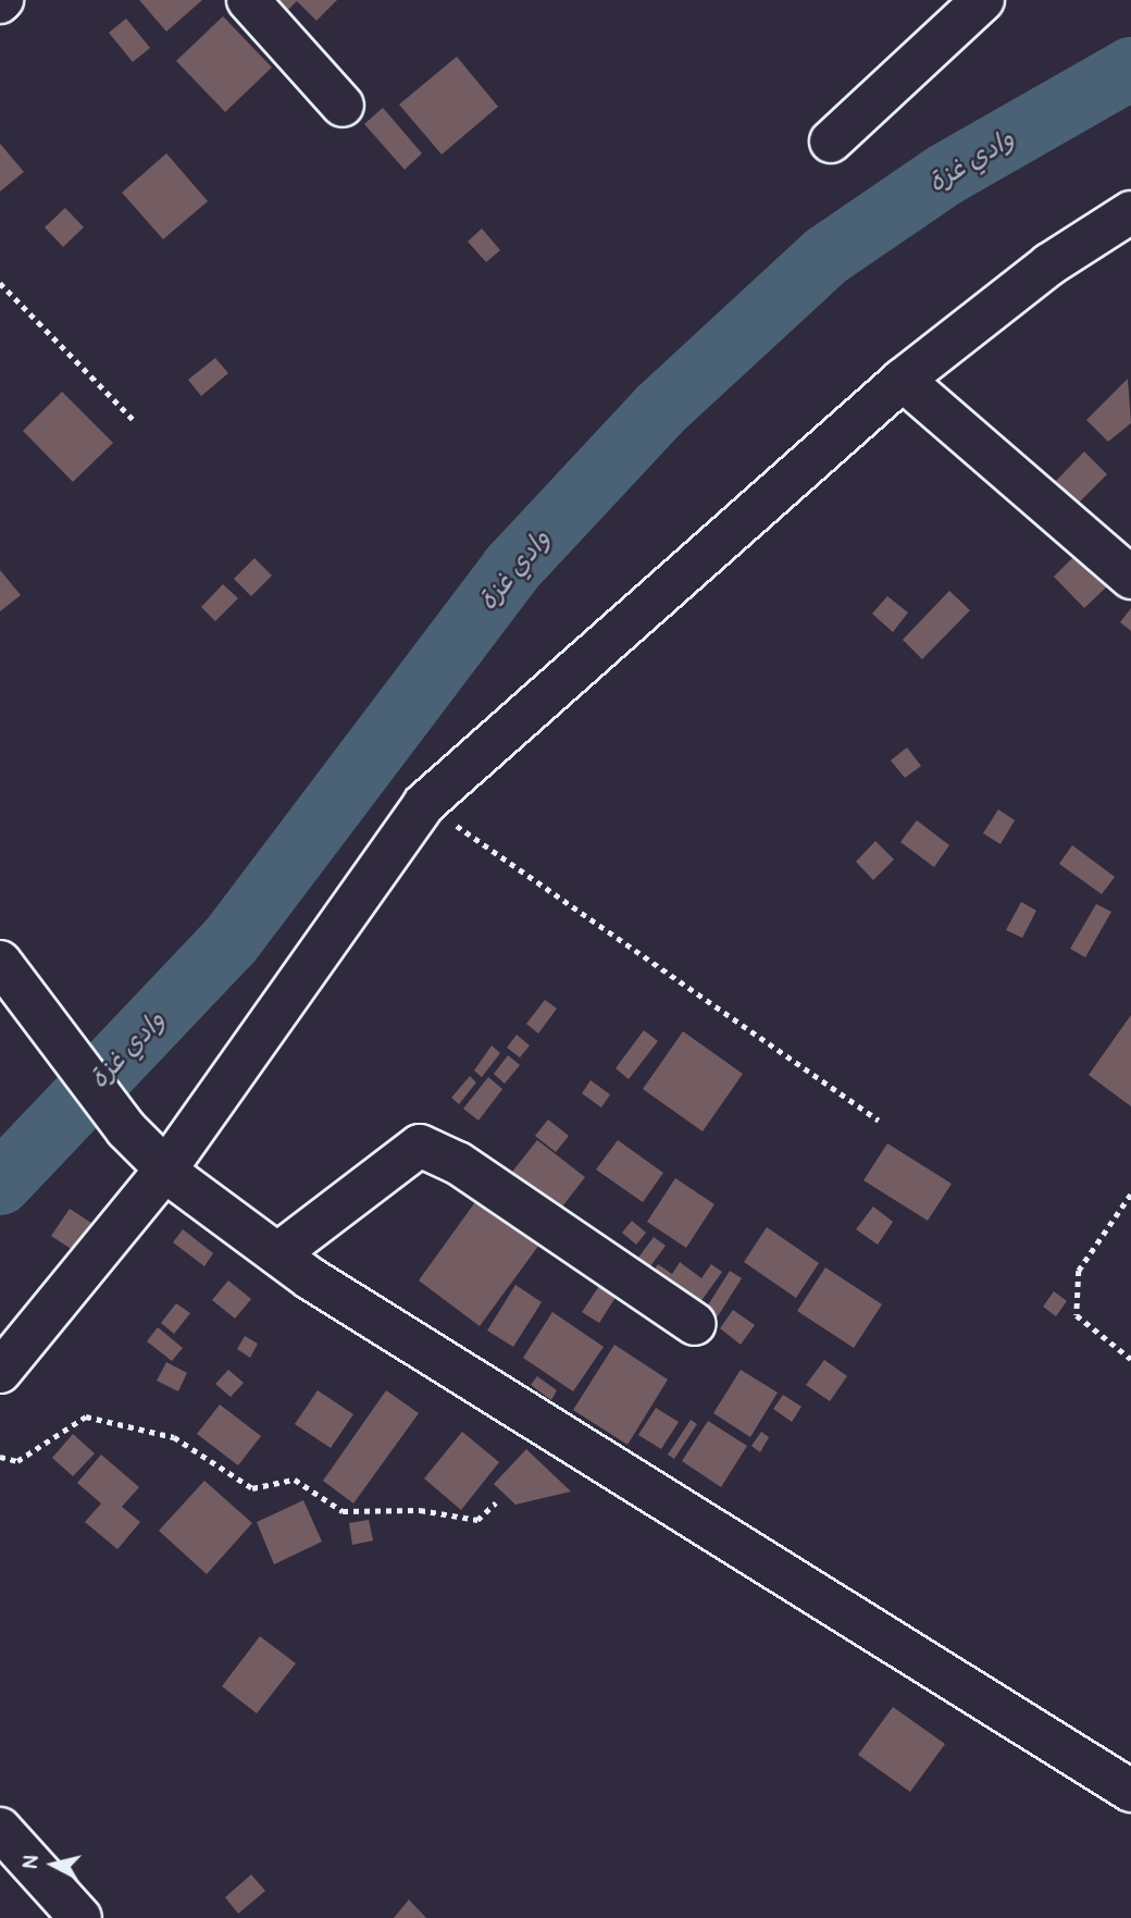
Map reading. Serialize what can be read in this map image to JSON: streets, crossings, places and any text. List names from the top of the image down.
{
  "water": ["وادي غزة"],
  "north": "left"
}
